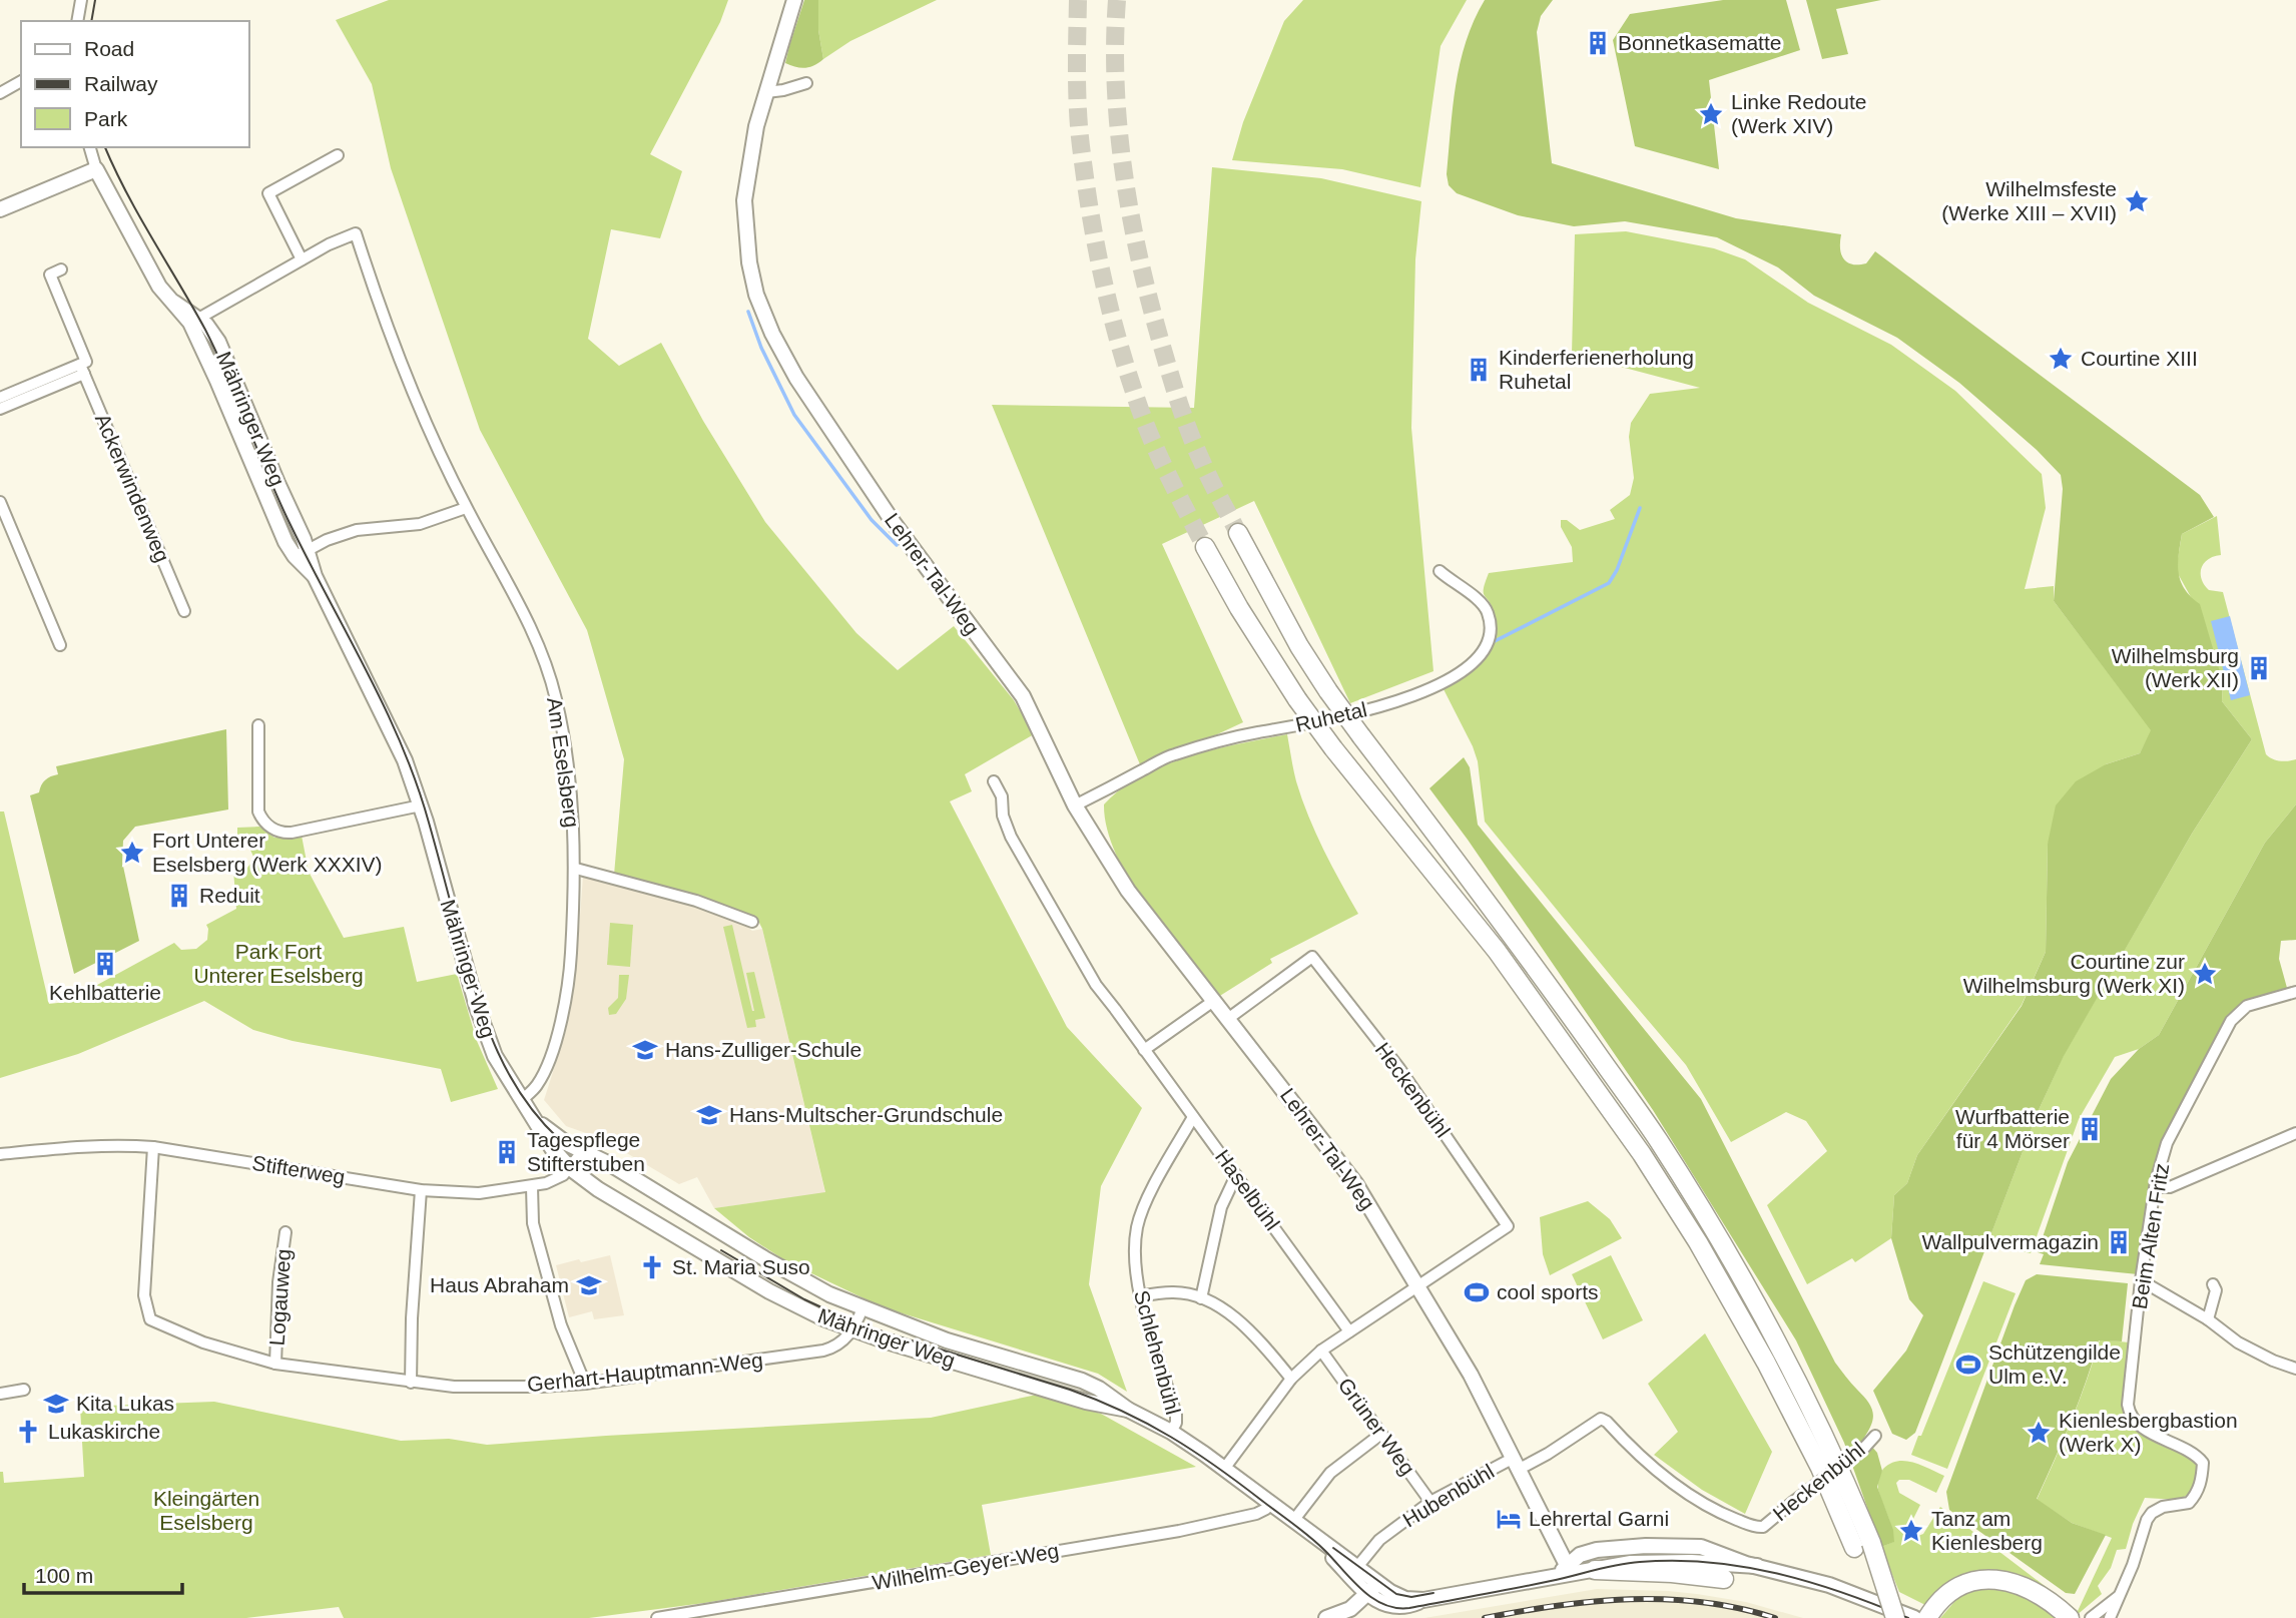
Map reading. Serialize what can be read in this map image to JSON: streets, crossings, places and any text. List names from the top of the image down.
{
  "streets": {
    "street": [
      "Mähringer Weg",
      "Ackerwindenweg",
      "Lehrer-Tal-Weg",
      "Ruhetal",
      "Am Eselsberg",
      "Heckenbühl",
      "Stifterweg",
      "Haselbühl",
      "Beim Alten Fritz",
      "Logauweg",
      "Schlehenbühl",
      "Gerhart-Hauptmann-Weg",
      "Grüner Weg",
      "Hubenbühl",
      "Wilhelm-Geyer-Weg"
    ]
  },
  "crossings": [
    ["Mähringer Weg", "Am Eselsberg"],
    ["Mähringer Weg", "Stifterweg"],
    ["Mähringer Weg", "Schlehenbühl"],
    ["Mähringer Weg", "Gerhart-Hauptmann-Weg"],
    ["Mähringer Weg", "Hubenbühl"],
    ["Mähringer Weg", "Wilhelm-Geyer-Weg"],
    ["Lehrer-Tal-Weg", "Ruhetal"],
    ["Lehrer-Tal-Weg", "Heckenbühl"],
    ["Lehrer-Tal-Weg", "Hubenbühl"],
    ["Heckenbühl", "Hubenbühl"],
    ["Stifterweg", "Gerhart-Hauptmann-Weg"],
    ["Haselbühl", "Schlehenbühl"],
    ["Logauweg", "Gerhart-Hauptmann-Weg"],
    ["Grüner Weg", "Hubenbühl"]
  ],
  "parks": ["Park Fort Unterer Eselsberg", "Kleingärten Eselsberg"],
  "places": {
    "building": [
      "Bonnetkasematte",
      "Kinderferienerholung Ruhetal",
      "Wilhelmsburg (Werk XII)",
      "Reduit",
      "Kehlbatterie",
      "Wurfbatterie für 4 Mörser",
      "Tagespflege Stifterstuben",
      "Wallpulvermagazin"
    ],
    "place": [
      "Linke Redoute (Werk XIV)",
      "Wilhelmsfeste (Werke XIII – XVII)",
      "Courtine XIII",
      "Fort Unterer Eselsberg (Werk XXXIV)",
      "Courtine zur Wilhelmsburg (Werk XI)",
      "Kienlesbergbastion (Werk X)",
      "Tanz am Kienlesberg"
    ],
    "school or university": [
      "Hans-Zulliger-Schule",
      "Hans-Multscher-Grundschule",
      "Haus Abraham",
      "Kita Lukas"
    ],
    "church": ["St. Maria Suso", "Lukaskirche"],
    "sports": ["cool sports", "Schützengilde Ulm e.V."],
    "hotel": ["Lehrertal Garni"]
  },
  "legend": ["Road", "Railway", "Park"],
  "scale_bar": "100 m"
}
